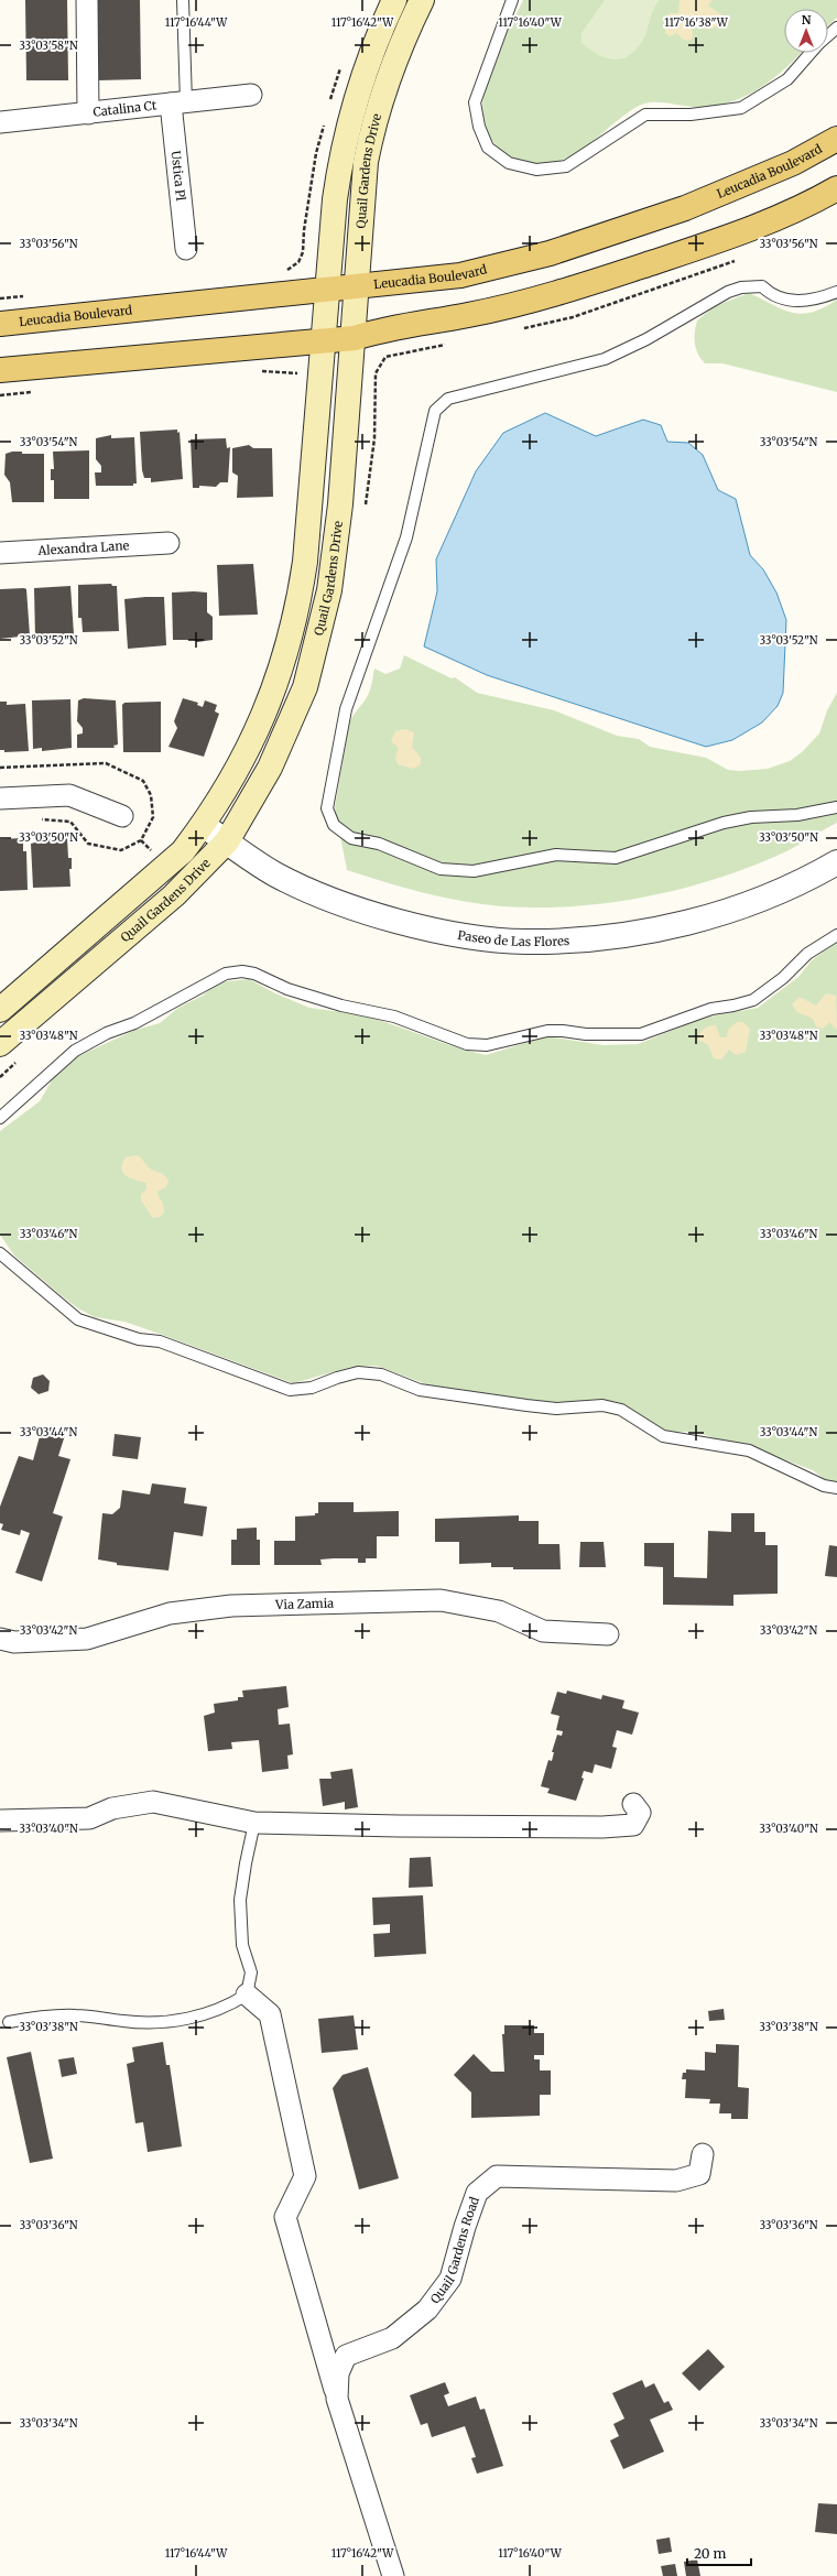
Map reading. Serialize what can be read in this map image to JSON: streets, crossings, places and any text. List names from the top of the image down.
{
  "streets": {
    "main road": ["Quail Gardens Drive", "Leucadia Boulevard"],
    "street": [
      "Catalina Ct",
      "Ustica Pl",
      "Alexandra Lane",
      "Paseo de Las Flores",
      "Via Zamia",
      "Quail Gardens Road"
    ]
  },
  "crossings": [
    ["Catalina Ct", "Ustica Pl"],
    ["Quail Gardens Drive", "Leucadia Boulevard"],
    ["Quail Gardens Drive", "Paseo de Las Flores"]
  ],
  "scale_bar": "20 m",
  "north": "top",
  "coordinates": [
    "117°16'44\"W",
    "117°16'42\"W",
    "117°16'40\"W",
    "117°16'38\"W",
    "33°03'58\"N",
    "33°03'56\"N",
    "33°03'54\"N",
    "33°03'52\"N",
    "33°03'50\"N",
    "33°03'48\"N",
    "33°03'46\"N",
    "33°03'44\"N",
    "33°03'42\"N",
    "33°03'40\"N",
    "33°03'38\"N",
    "33°03'36\"N",
    "33°03'34\"N"
  ]
}
